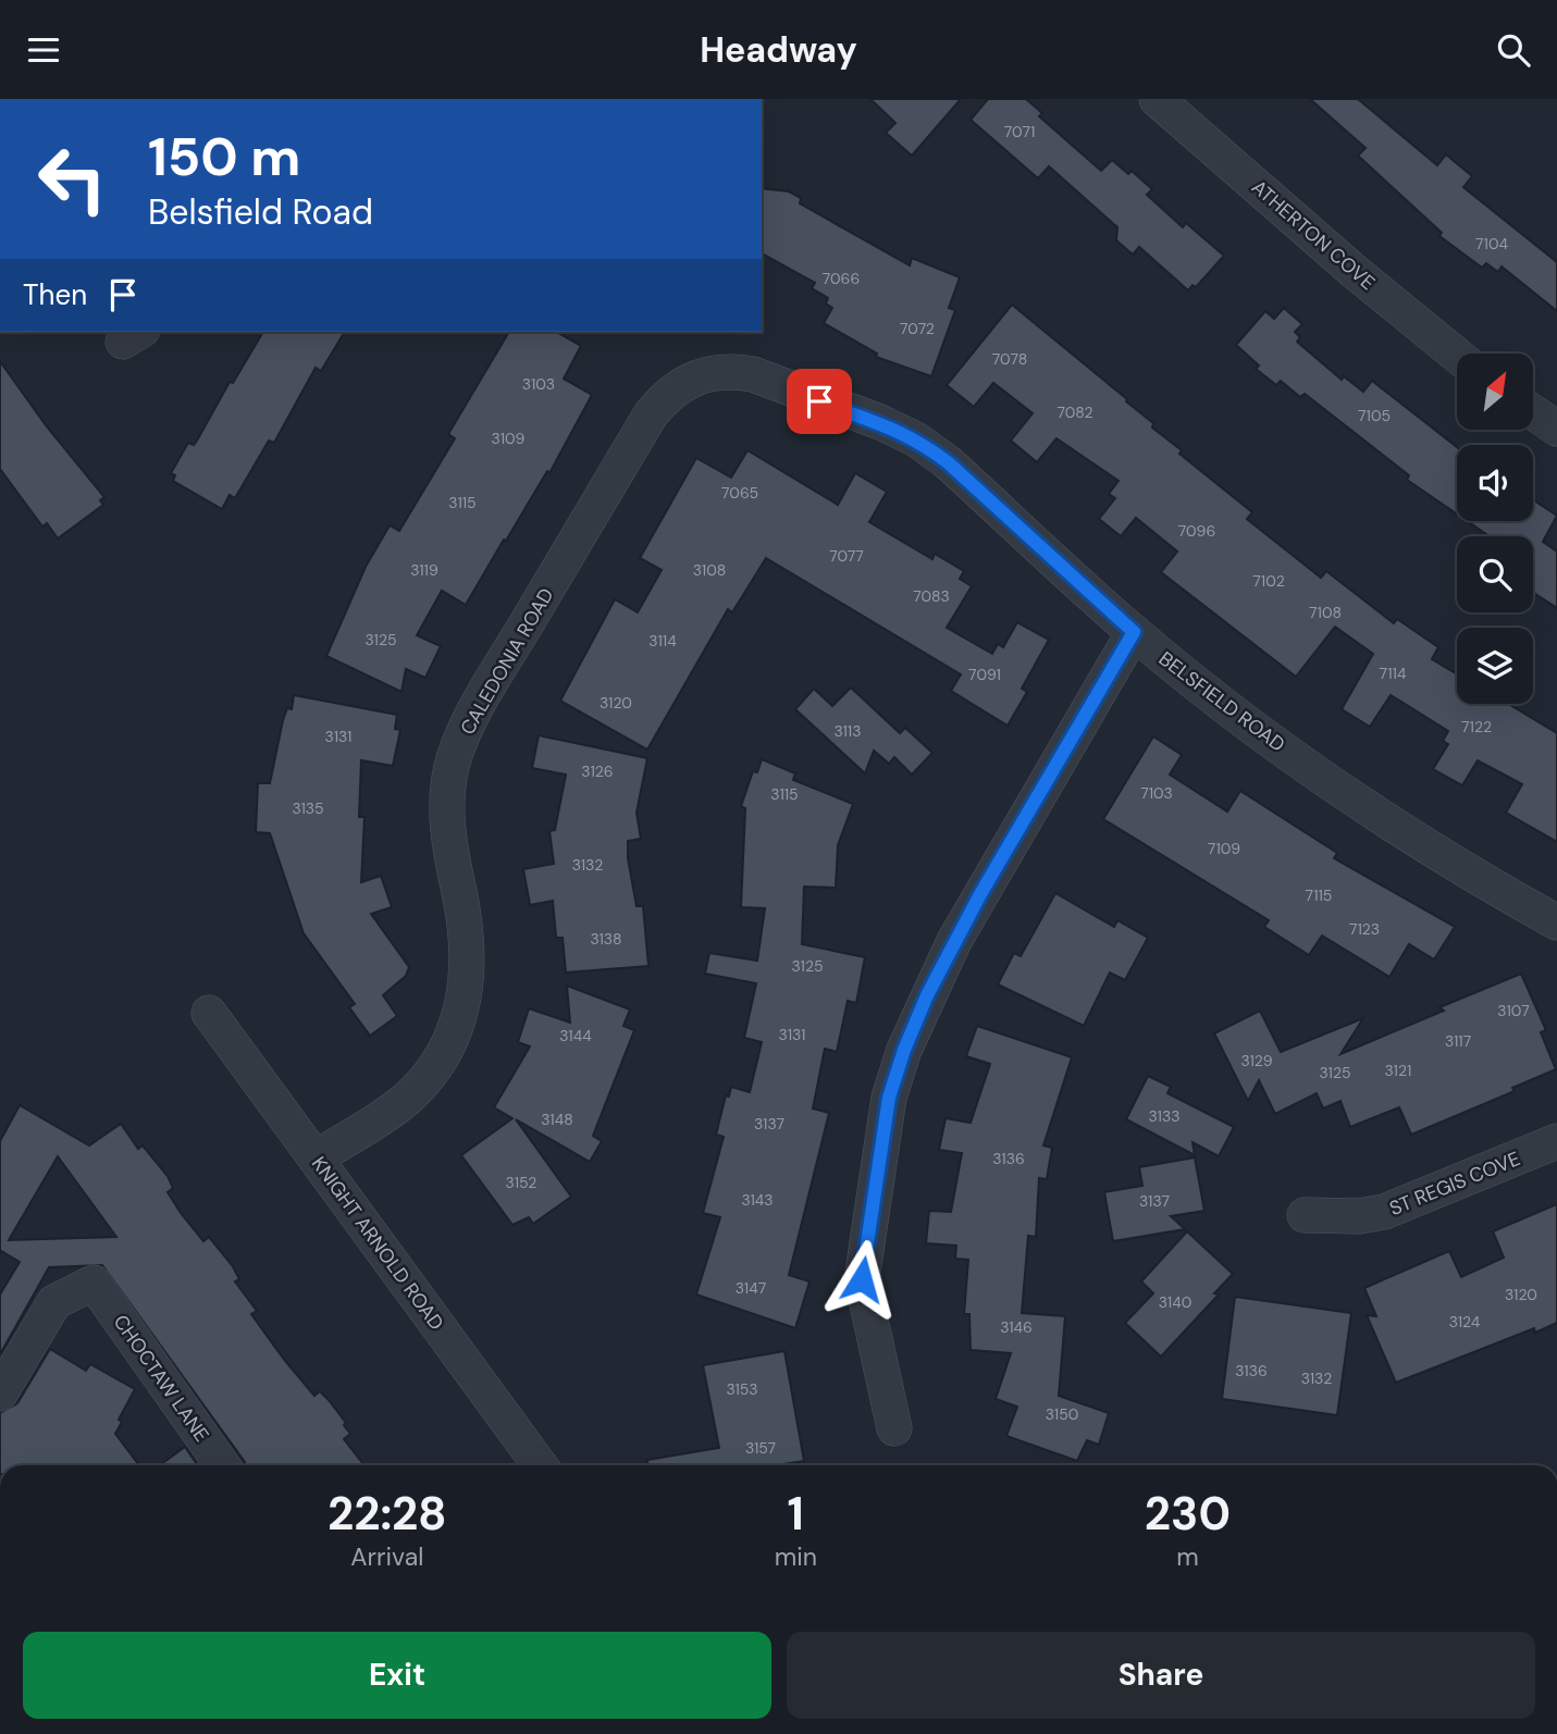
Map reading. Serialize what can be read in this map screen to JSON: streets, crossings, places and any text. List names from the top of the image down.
{
  "streets": {
    "street": [
      "ATHERTON COVE",
      "CALEDONIA ROAD",
      "BELSFIELD ROAD",
      "ST REGIS COVE",
      "KNIGHT ARNOLD ROAD",
      "CHOCTAW LANE"
    ]
  },
  "crossings": [
    ["CALEDONIA ROAD", "BELSFIELD ROAD"],
    ["CALEDONIA ROAD", "KNIGHT ARNOLD ROAD"]
  ],
  "house_numbers": [
    "7071",
    "7104",
    "7066",
    "7072",
    "7078",
    "3103",
    "7082",
    "7105",
    "3109",
    "7065",
    "3115",
    "7096",
    "7077",
    "3119",
    "3108",
    "7102",
    "7083",
    "7108",
    "3125",
    "3114",
    "7114",
    "7091",
    "3120",
    "7122",
    "3113",
    "3131",
    "3126",
    "7103",
    "3115",
    "3135",
    "7109",
    "3132",
    "7115",
    "7123",
    "3138",
    "3125",
    "3107",
    "3131",
    "3144",
    "3117",
    "3129",
    "3121",
    "3125",
    "3133",
    "3148",
    "3137",
    "3136",
    "3152",
    "3143",
    "3137",
    "3147",
    "3120",
    "3140",
    "3124",
    "3146",
    "3136",
    "3132",
    "3153",
    "3150",
    "3157"
  ],
  "north": "top right",
  "page": {
    "header": "Headway",
    "turn": ["150 m", "Belsfield Road"],
    "then": "Then",
    "eta": [
      "22:28",
      "Arrival",
      "1",
      "min",
      "230",
      "m"
    ],
    "buttons": ["Exit", "Share"]
  }
}
